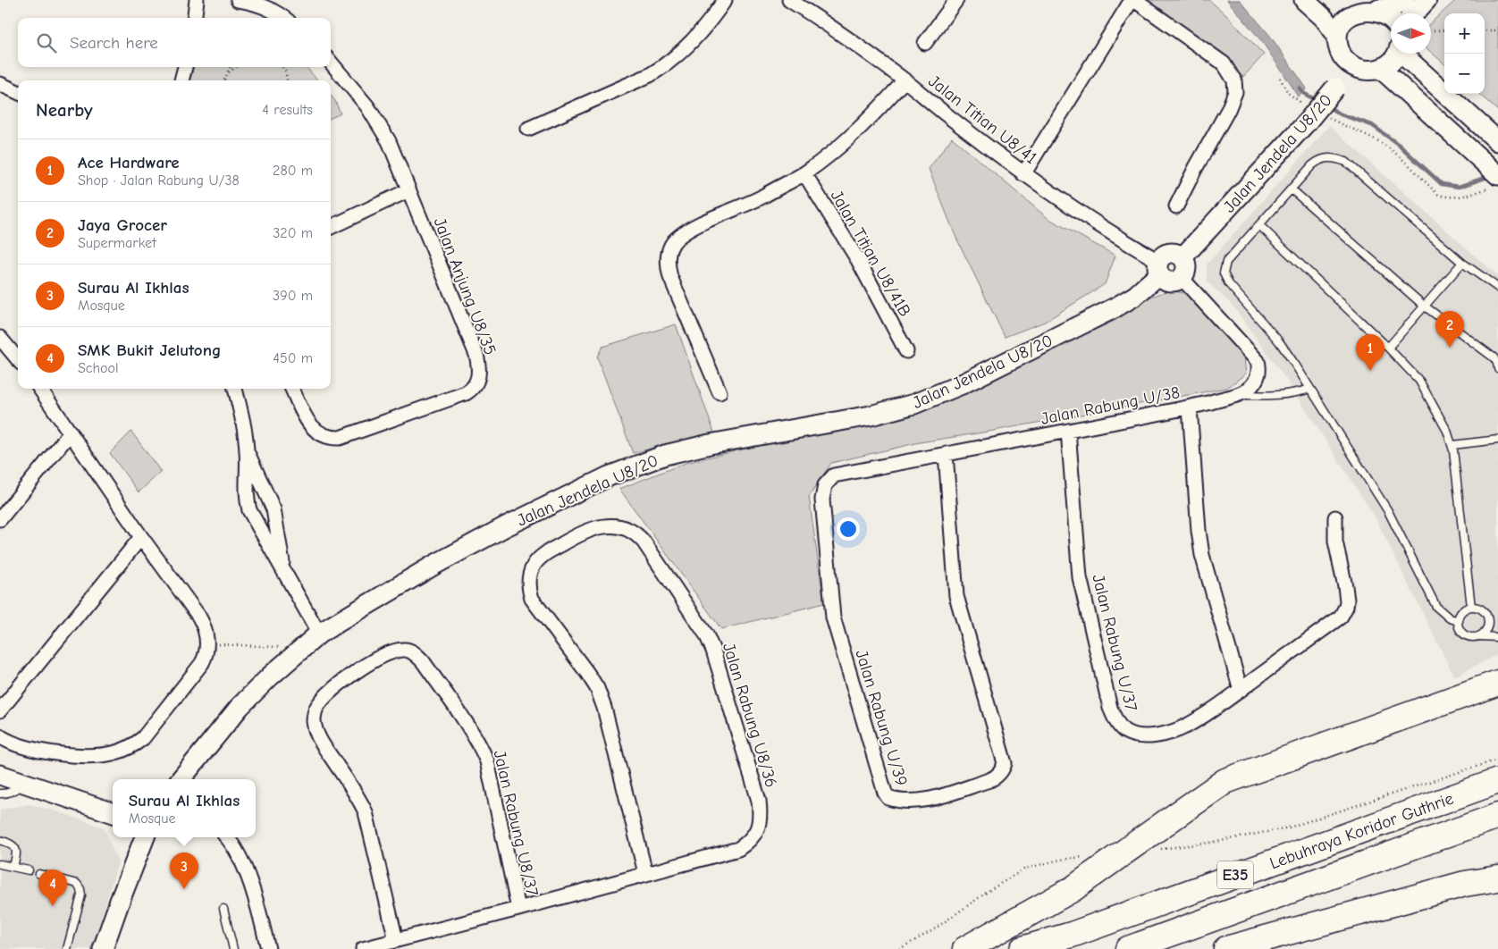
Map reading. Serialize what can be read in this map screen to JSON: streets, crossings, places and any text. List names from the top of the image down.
{
  "streets": {
    "highway": ["Lebuhraya Koridor Guthrie", "E35"],
    "street": [
      "Jalan Titian U8/41",
      "Jalan Jendela U8/20",
      "Jalan Titian U8/41B",
      "Jalan Anjung U8/35",
      "Jalan Rabung U/38",
      "Jalan Rabung U/37",
      "Jalan Rabung U8/36",
      "Jalan Rabung U/39",
      "Jalan Rabung U8/37"
    ]
  },
  "crossings": [
    ["Jalan Titian U8/41", "Jalan Jendela U8/20"],
    ["Jalan Titian U8/41", "Jalan Rabung U/38"],
    ["Jalan Jendela U8/20", "Jalan Rabung U/38"],
    ["Jalan Rabung U/38", "Jalan Rabung U/37"],
    ["Jalan Rabung U/38", "Jalan Rabung U/39"],
    ["Jalan Rabung U8/36", "Jalan Rabung U8/37"]
  ],
  "north": "right",
  "page": {
    "map_buttons": ["+", "−"],
    "search": "Search here",
    "heading": ["Nearby", "4 results"],
    "list": [
      {
        "mark": "1",
        "name": "Ace Hardware",
        "note": "Shop · Jalan Rabung U/38",
        "value": "280 m"
      },
      {
        "mark": "2",
        "name": "Jaya Grocer",
        "note": "Supermarket",
        "value": "320 m"
      },
      {
        "mark": "3",
        "name": "Surau Al Ikhlas",
        "note": "Mosque",
        "value": "390 m"
      },
      {
        "mark": "4",
        "name": "SMK Bukit Jelutong",
        "note": "School",
        "value": "450 m"
      }
    ],
    "pins": [
      "2",
      "1",
      "3",
      "4"
    ],
    "popup": ["Surau Al Ikhlas", "Mosque"]
  }
}
